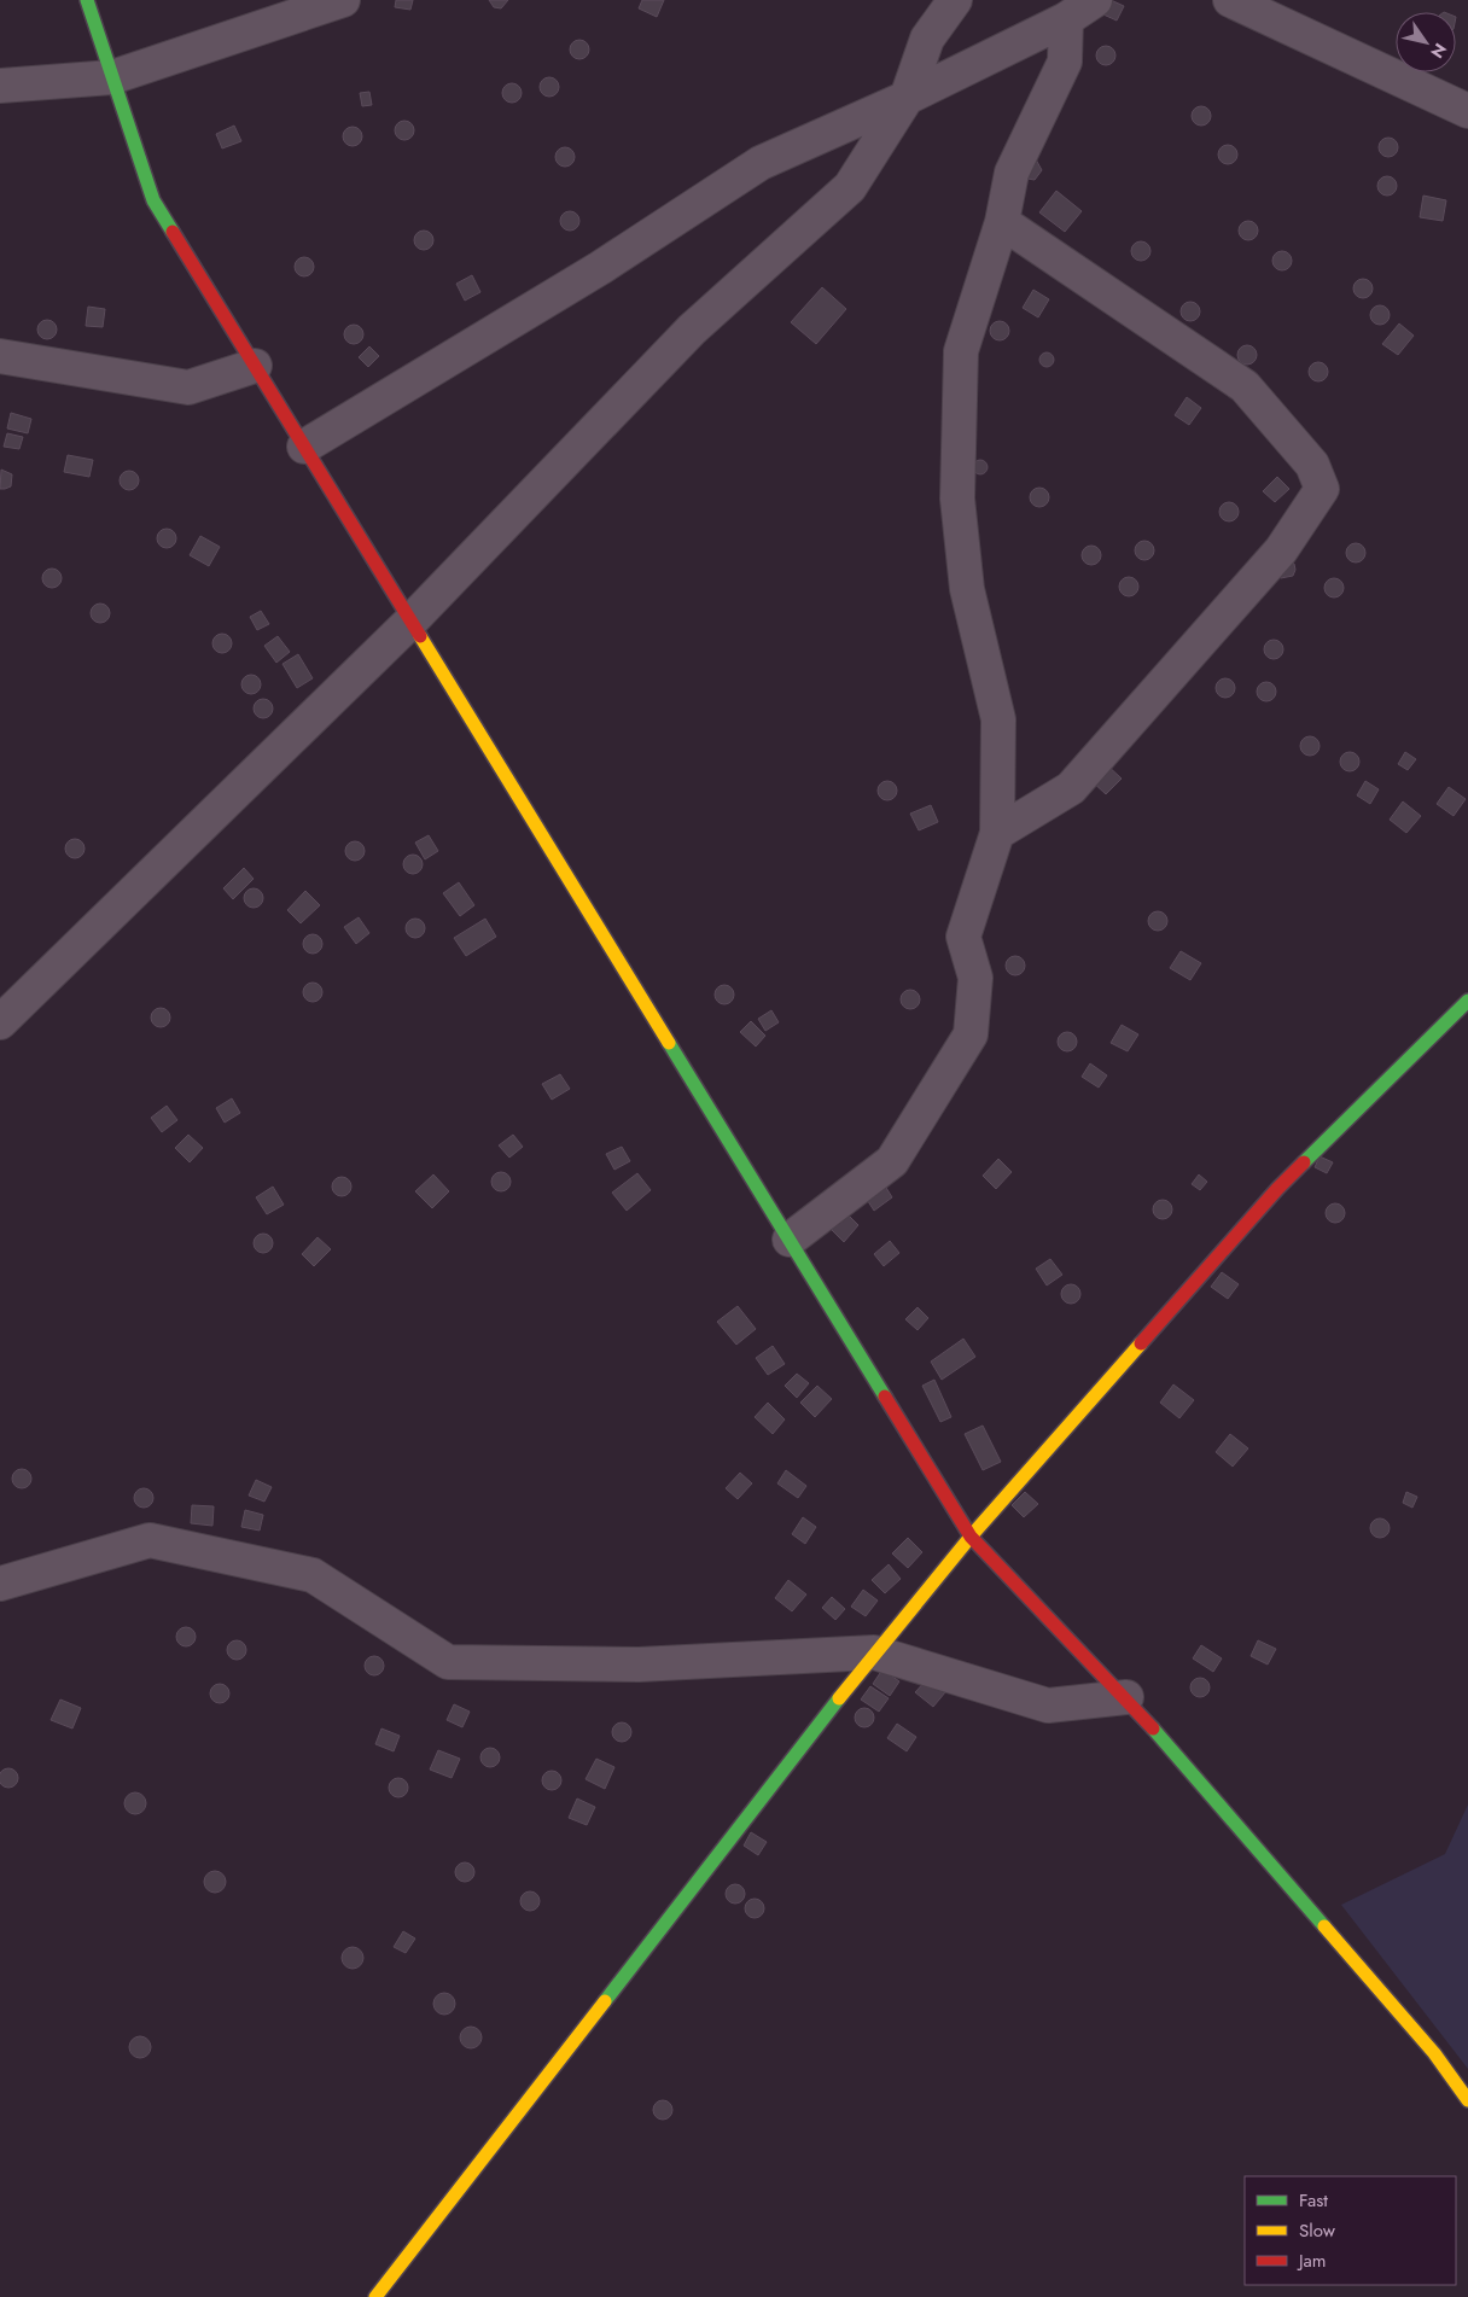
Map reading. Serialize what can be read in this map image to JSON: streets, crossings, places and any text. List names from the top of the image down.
{
  "legend": ["Fast", "Slow", "Jam"],
  "north": "bottom right"
}
